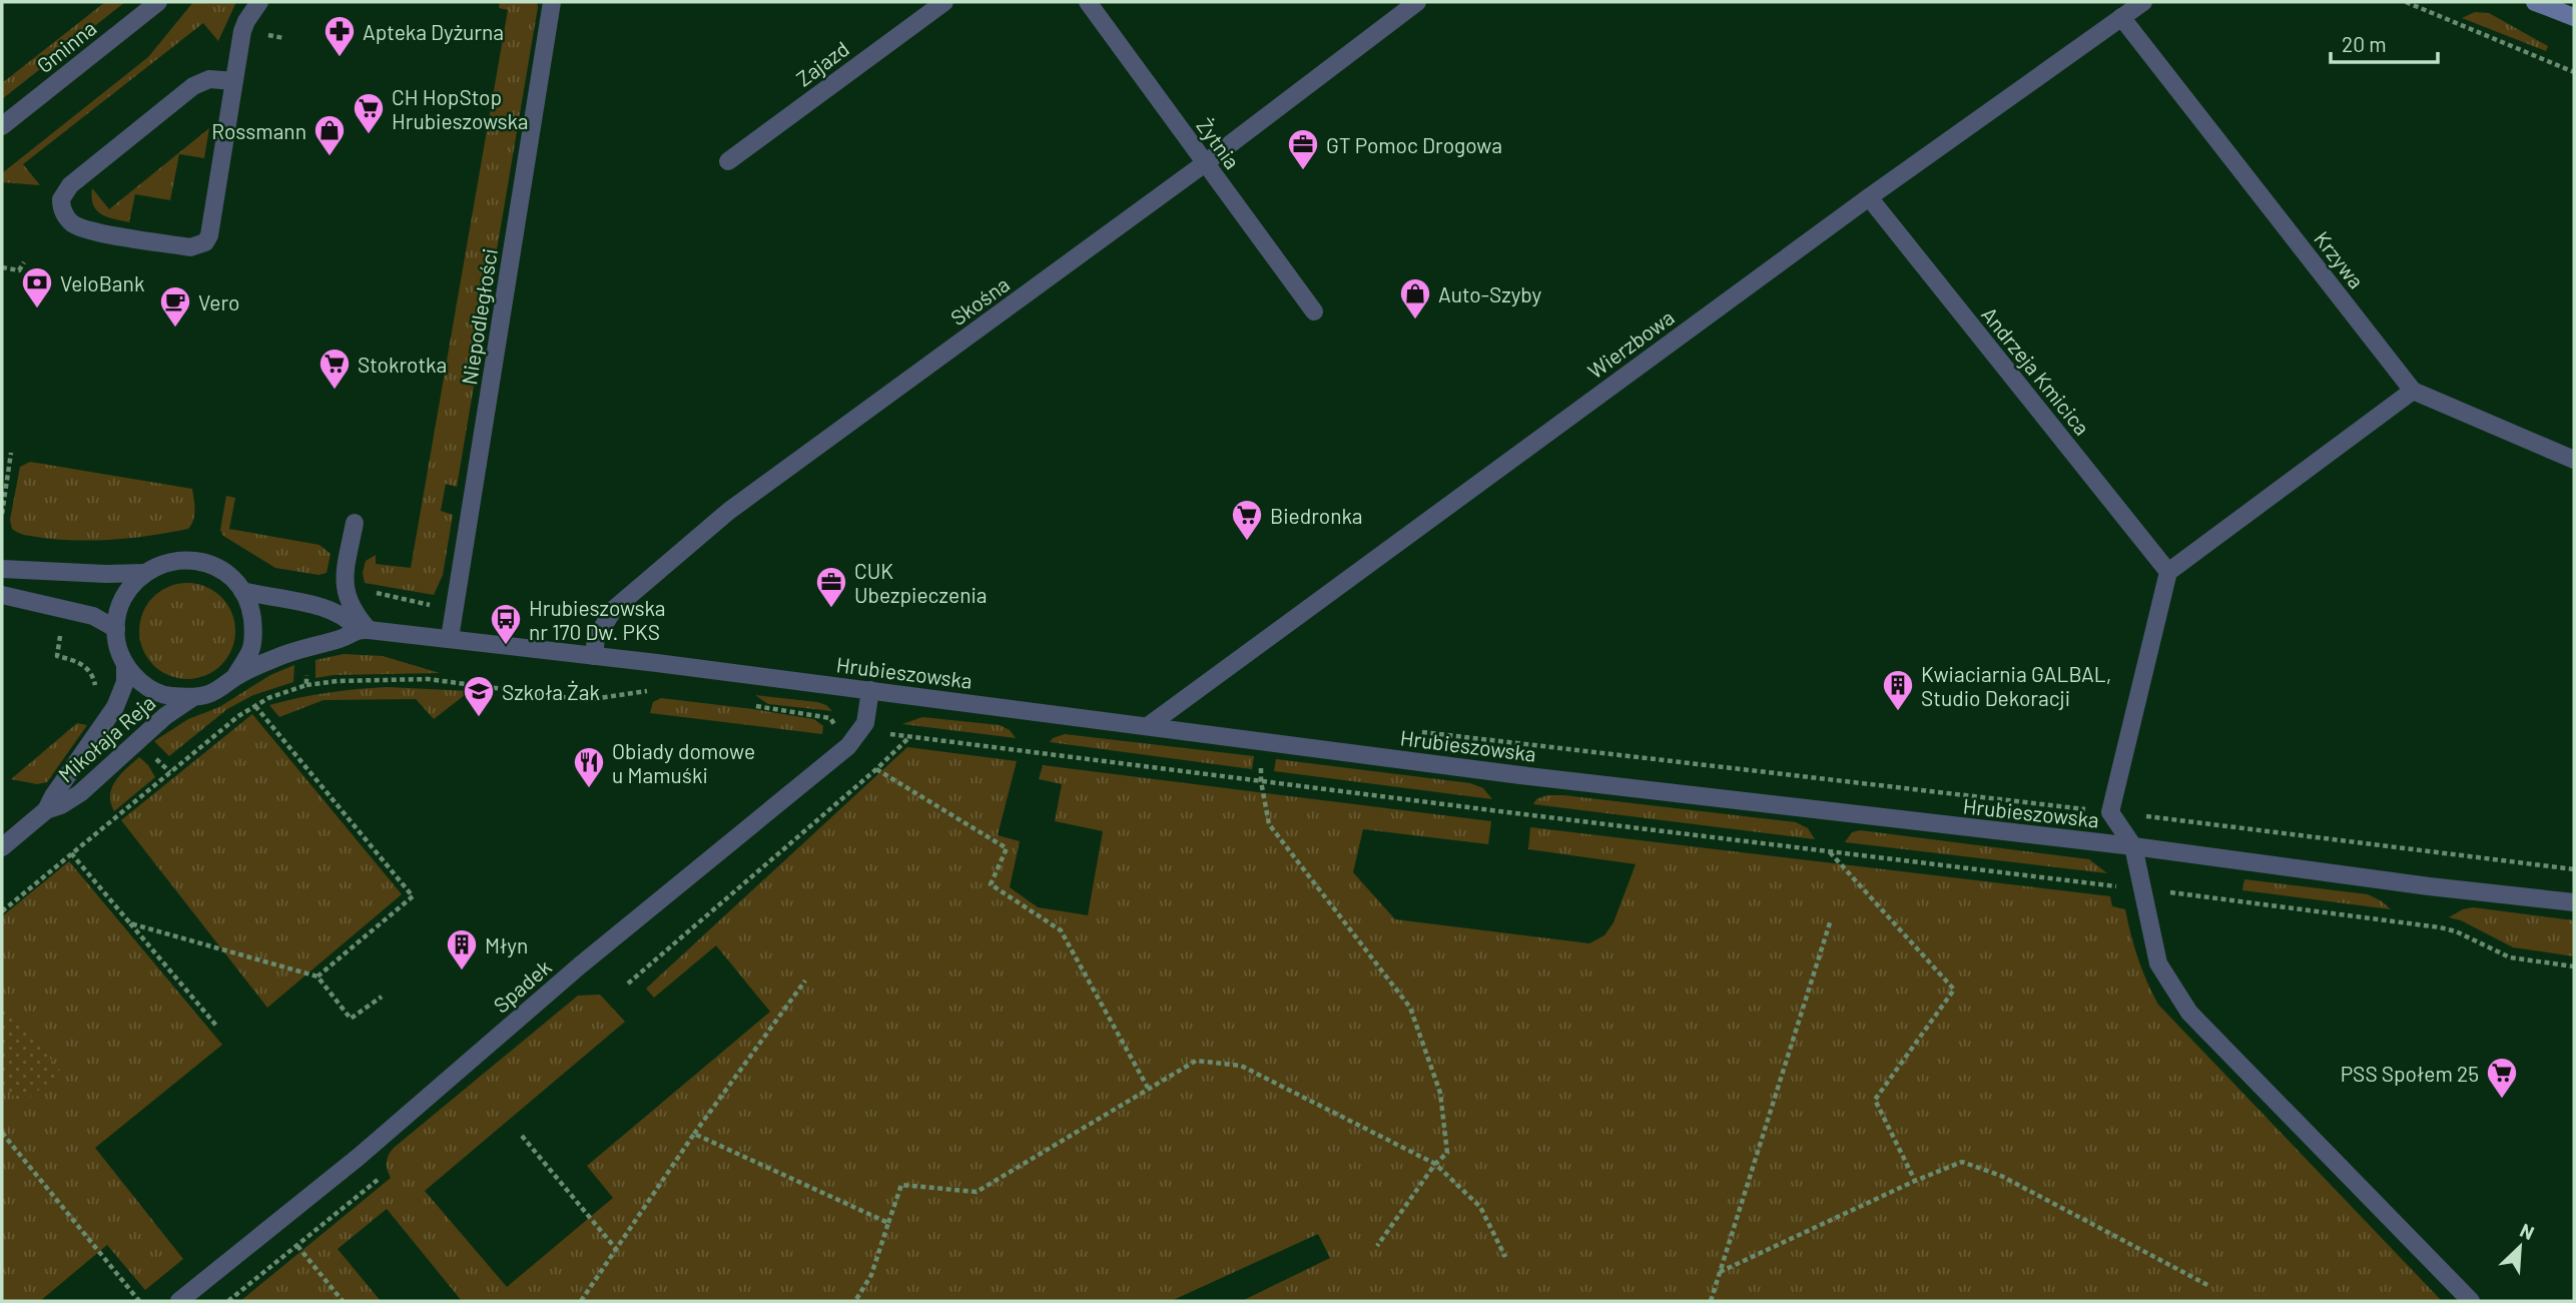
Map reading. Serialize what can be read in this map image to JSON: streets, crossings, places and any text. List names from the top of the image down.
{
  "streets": {
    "street": [
      "Gminna",
      "Zajazd",
      "Żytnia",
      "Krzywa",
      "Skośna",
      "Niepodległości",
      "Wierzbowa",
      "Andrzeja Kmicica",
      "Hrubieszowska",
      "Mikołaja Reja",
      "Spadek"
    ]
  },
  "crossings": [
    ["Żytnia", "Skośna"],
    ["Krzywa", "Wierzbowa"],
    ["Skośna", "Hrubieszowska"],
    ["Niepodległości", "Hrubieszowska"],
    ["Wierzbowa", "Andrzeja Kmicica"],
    ["Wierzbowa", "Hrubieszowska"],
    ["Hrubieszowska", "Mikołaja Reja"],
    ["Hrubieszowska", "Spadek"]
  ],
  "places": {
    "pharmacy": ["Apteka Dyżurna"],
    "supermarket": [
      "CH HopStop Hrubieszowska",
      "Stokrotka",
      "Biedronka",
      "PSS Społem 25"
    ],
    "shop": ["Rossmann", "Auto-Szyby"],
    "office": ["GT Pomoc Drogowa", "CUK Ubezpieczenia"],
    "bank": ["VeloBank"],
    "cafe": ["Vero"],
    "bus stop": ["Hrubieszowska nr 170 Dw. PKS"],
    "building": ["Kwiaciarnia GALBAL, Studio Dekoracji", "Młyn"],
    "school or university": ["Szkoła Żak"],
    "restaurant": ["Obiady domowe u Mamuśki"]
  },
  "scale_bar": "20 m",
  "north": "top right"
}
